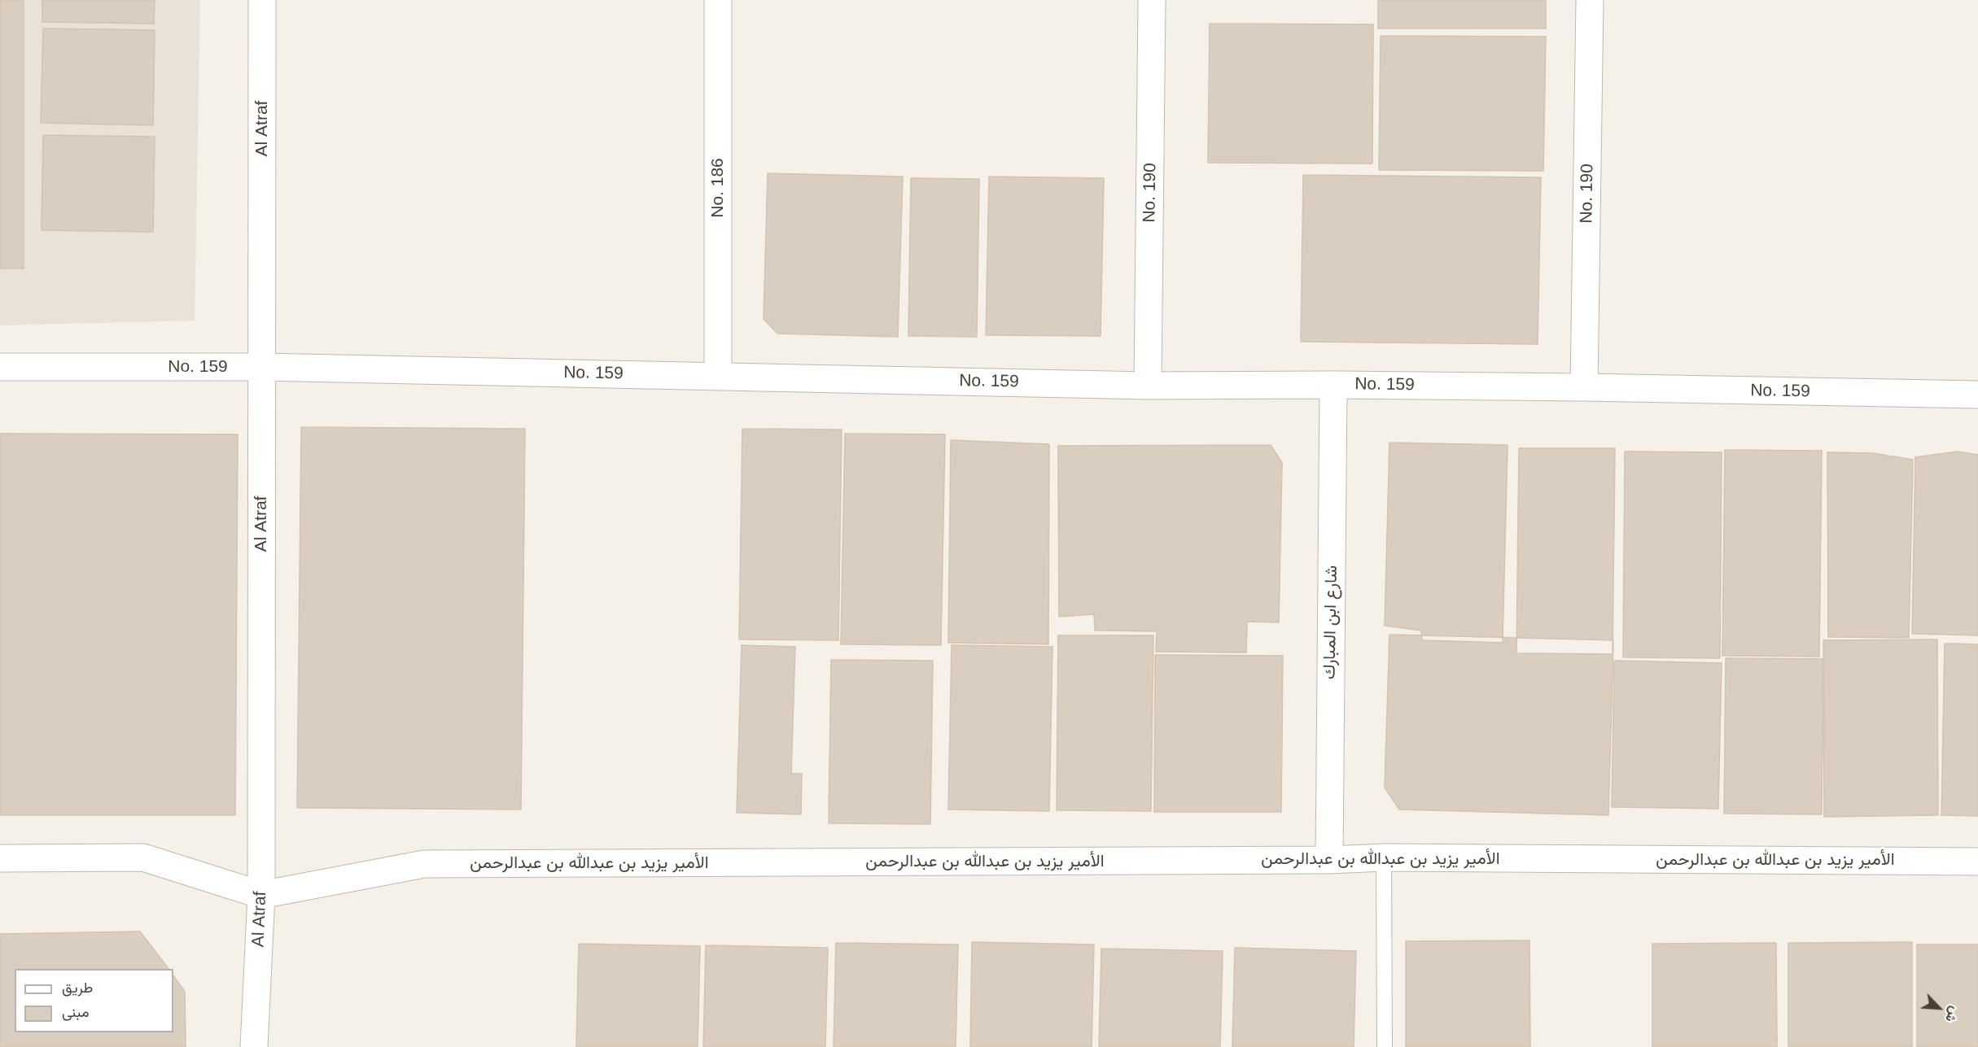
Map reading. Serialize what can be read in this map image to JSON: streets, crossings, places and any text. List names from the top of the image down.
{
  "streets": {
    "street": [
      "Al Atraf",
      "No. 186",
      "No. 190",
      "No. 159",
      "شارع ابن المبارك",
      "الأمير يزيد بن عبدالله بن عبدالرحمن"
    ]
  },
  "crossings": [
    ["Al Atraf", "No. 159"],
    ["Al Atraf", "الأمير يزيد بن عبدالله بن عبدالرحمن"],
    ["No. 186", "No. 159"],
    ["No. 190", "No. 159"],
    ["No. 159", "شارع ابن المبارك"],
    ["شارع ابن المبارك", "الأمير يزيد بن عبدالله بن عبدالرحمن"]
  ],
  "legend": ["طريق", "مبنى"],
  "north": "bottom right"
}
